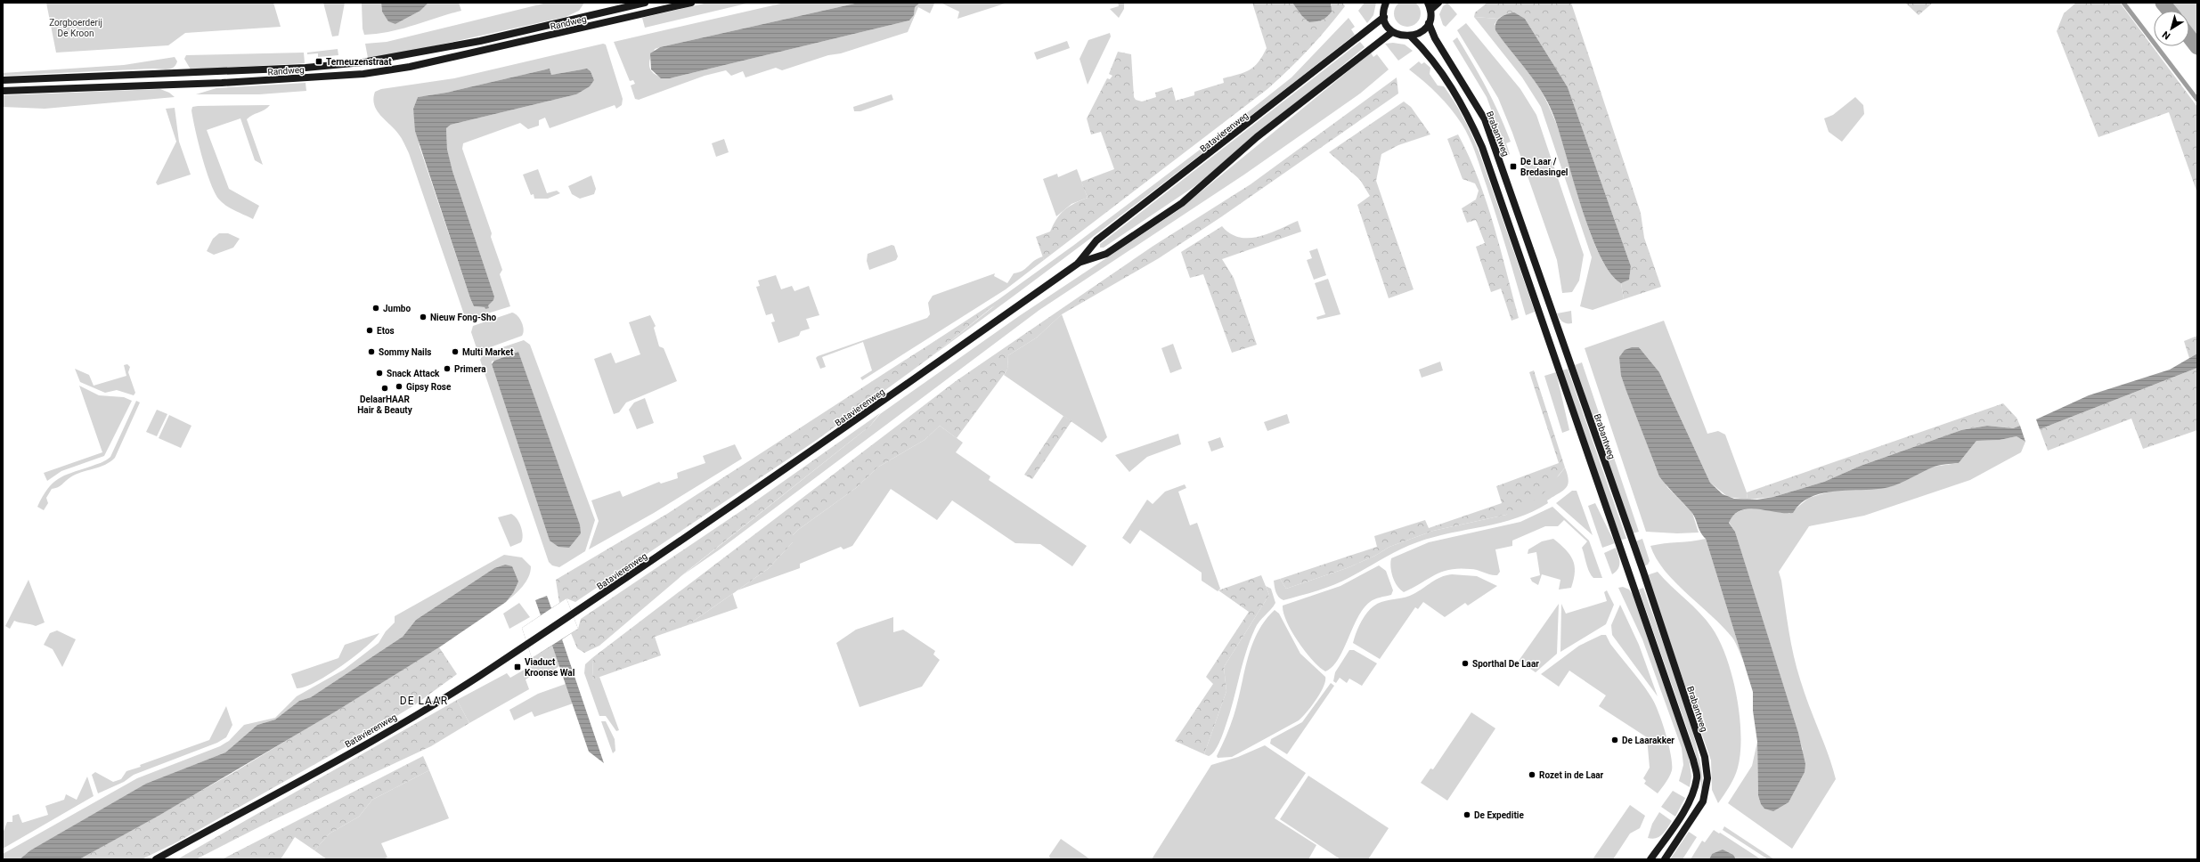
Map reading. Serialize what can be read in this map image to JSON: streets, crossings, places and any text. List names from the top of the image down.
{
  "streets": {
    "street": ["Randweg", "Batavierenweg", "Brabantweg"]
  },
  "districts": ["DE LAAR"],
  "parks": ["Zorgboerderij De Kroon"],
  "places": {
    "transit": ["Terneuzenstraat", "De Laar / Bredasingel", "Viaduct Kroonse Wal"],
    "other": [
      "Jumbo",
      "Nieuw Fong-Sho",
      "Etos",
      "Sommy Nails",
      "Multi Market",
      "Primera",
      "Snack Attack",
      "Gipsy Rose",
      "DelaarHAAR Hair & Beauty",
      "Sporthal De Laar",
      "De Laarakker",
      "Rozet in de Laar",
      "De Expeditie"
    ]
  },
  "north": "bottom left"
}
